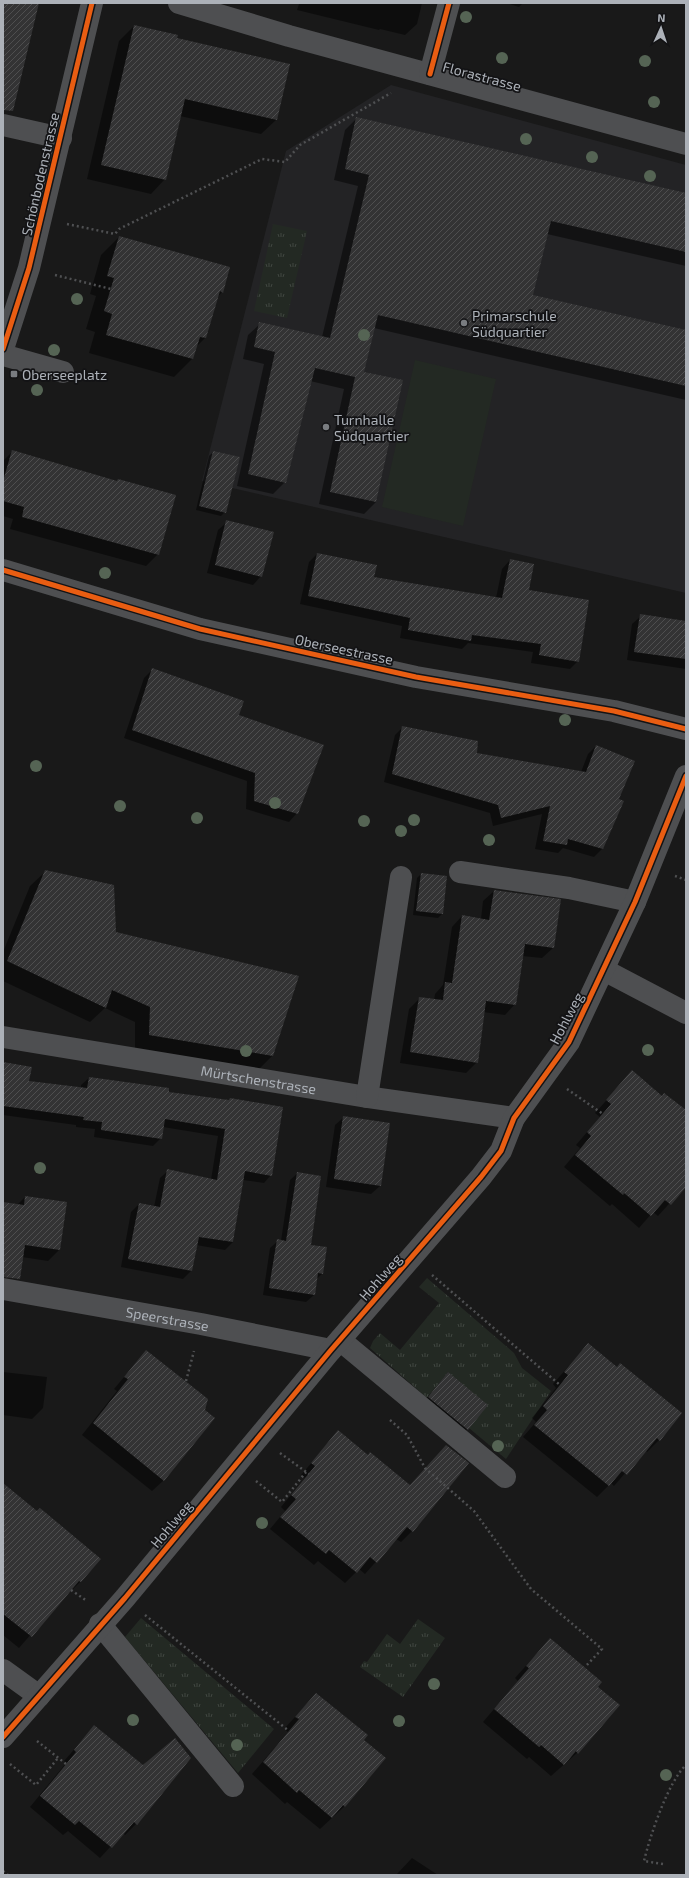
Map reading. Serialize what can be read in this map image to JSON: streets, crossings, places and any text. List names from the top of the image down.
{
  "streets": {
    "street": [
      "Florastrasse",
      "Schönbodenstrasse",
      "Oberseestrasse",
      "Hohlweg",
      "Mürtschenstrasse",
      "Speerstrasse"
    ]
  },
  "crossings": [
    ["Hohlweg", "Mürtschenstrasse"],
    ["Hohlweg", "Speerstrasse"]
  ],
  "places": {
    "other": ["Primarschule Südquartier", "Turnhalle Südquartier"],
    "transit": ["Oberseeplatz"]
  },
  "north": "top"
}
